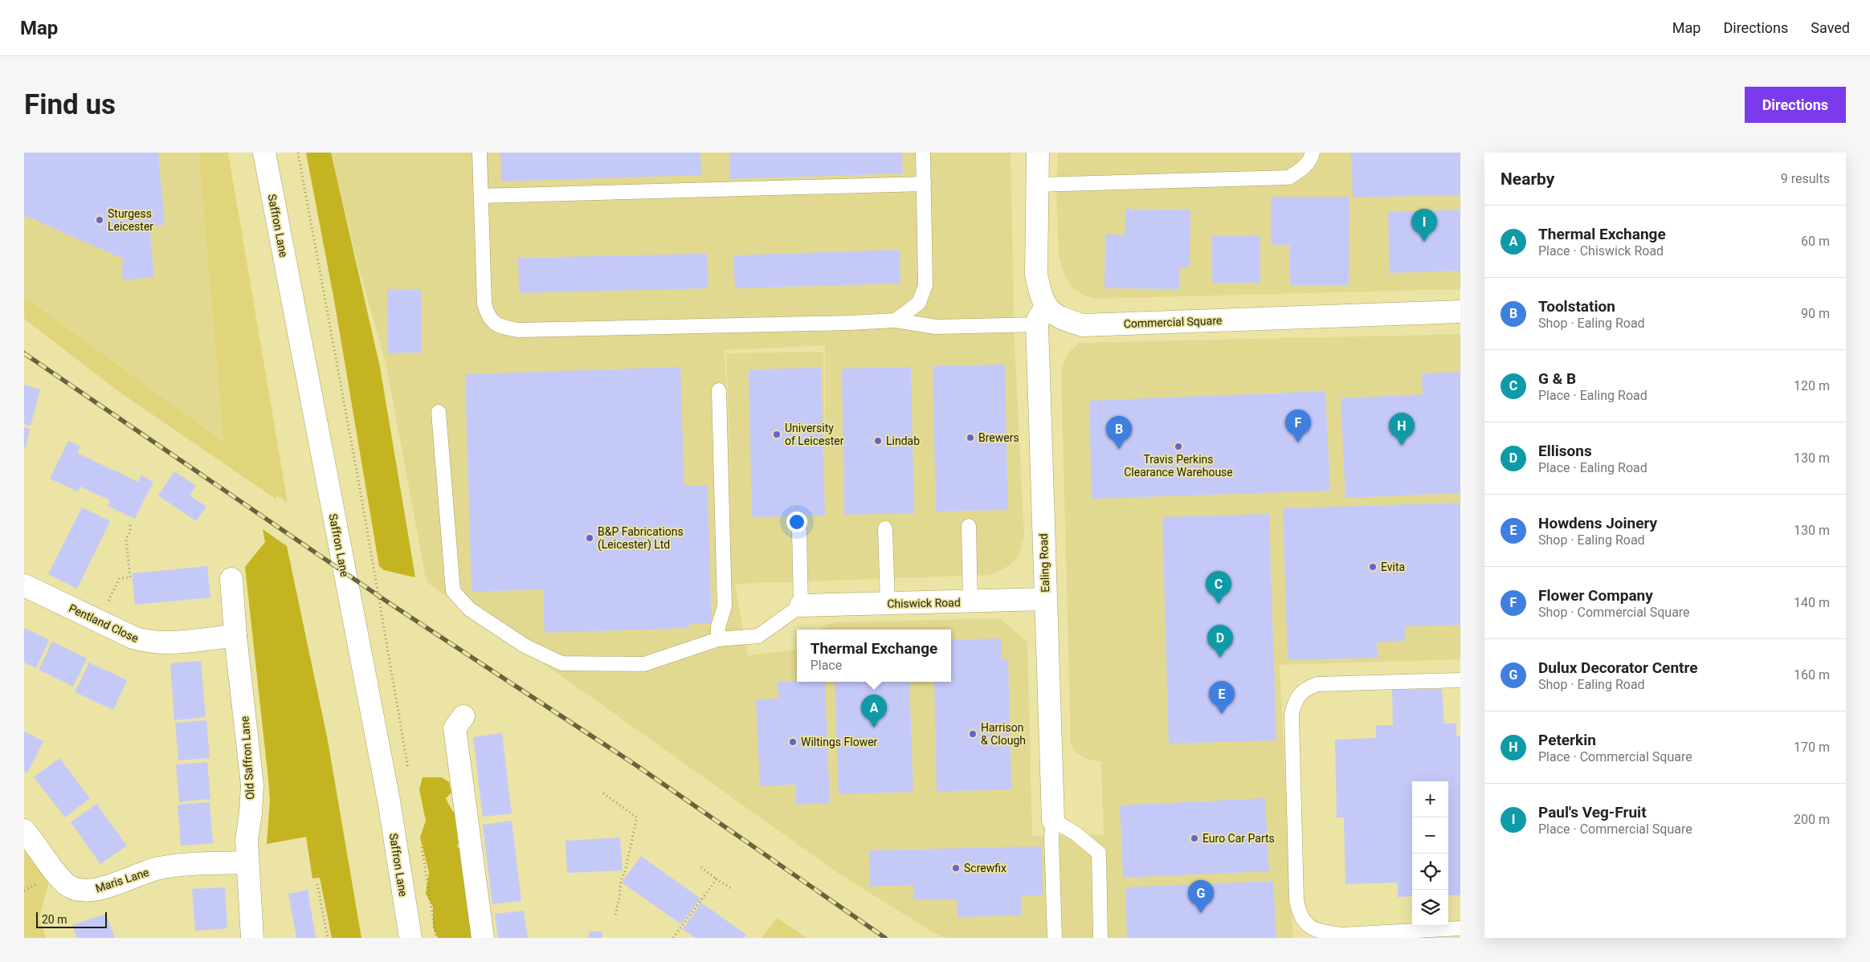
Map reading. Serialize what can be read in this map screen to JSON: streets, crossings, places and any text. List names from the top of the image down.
{
  "streets": {
    "street": [
      "Saffron Lane",
      "Commercial Square",
      "Ealing Road",
      "Chiswick Road",
      "Pentland Close",
      "Old Saffron Lane",
      "Maris Lane"
    ]
  },
  "crossings": [
    ["Commercial Square", "Ealing Road"],
    ["Ealing Road", "Chiswick Road"],
    ["Pentland Close", "Old Saffron Lane"],
    ["Old Saffron Lane", "Maris Lane"]
  ],
  "places": [
    "Sturgess Leicester",
    "University of Leicester",
    "Brewers",
    "Lindab",
    "Travis Perkins Clearance Warehouse",
    "B&P Fabrications (Leicester) Ltd",
    "Evita",
    "Harrison & Clough",
    "Wiltings Flower",
    "Euro Car Parts",
    "Screwfix"
  ],
  "scale_bar": "20 m",
  "page": {
    "header": "Map",
    "nav": ["Map", "Directions", "Saved"],
    "buttons": "Directions",
    "title": "Find us",
    "heading": ["Nearby", "9 results"],
    "list": [
      {
        "mark": "A",
        "name": "Thermal Exchange",
        "note": "Place · Chiswick Road",
        "value": "60 m"
      },
      {
        "mark": "B",
        "name": "Toolstation",
        "note": "Shop · Ealing Road",
        "value": "90 m"
      },
      {
        "mark": "C",
        "name": "G & B",
        "note": "Place · Ealing Road",
        "value": "120 m"
      },
      {
        "mark": "D",
        "name": "Ellisons",
        "note": "Place · Ealing Road",
        "value": "130 m"
      },
      {
        "mark": "E",
        "name": "Howdens Joinery",
        "note": "Shop · Ealing Road",
        "value": "130 m"
      },
      {
        "mark": "F",
        "name": "Flower Company",
        "note": "Shop · Commercial Square",
        "value": "140 m"
      },
      {
        "mark": "G",
        "name": "Dulux Decorator Centre",
        "note": "Shop · Ealing Road",
        "value": "160 m"
      },
      {
        "mark": "H",
        "name": "Peterkin",
        "note": "Place · Commercial Square",
        "value": "170 m"
      },
      {
        "mark": "I",
        "name": "Paul's Veg-Fruit",
        "note": "Place · Commercial Square",
        "value": "200 m"
      }
    ],
    "pins": [
      "I",
      "F",
      "H",
      "B",
      "C",
      "D",
      "E",
      "A",
      "G"
    ],
    "popup": ["Thermal Exchange", "Place"],
    "map_buttons": ["+", "−"],
    "scale": "20 m"
  }
}
